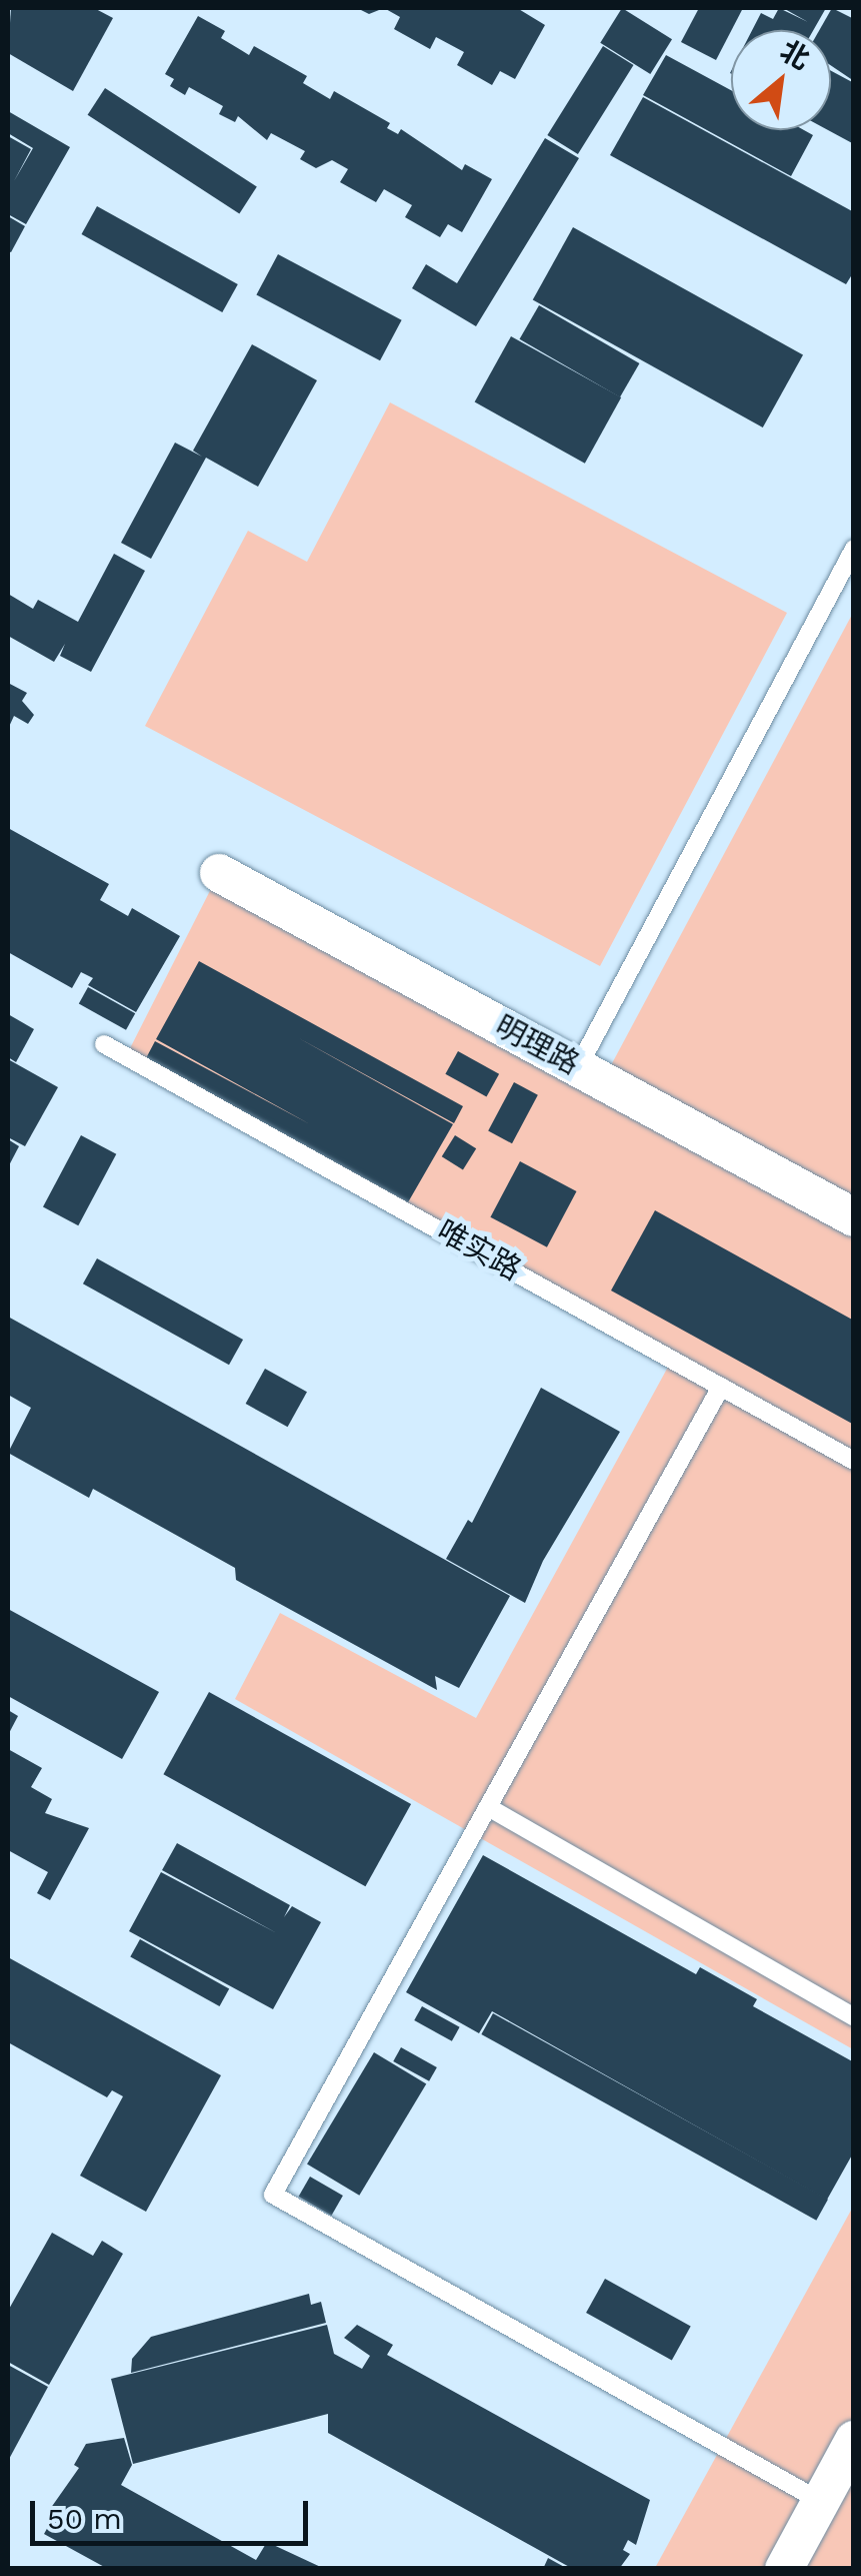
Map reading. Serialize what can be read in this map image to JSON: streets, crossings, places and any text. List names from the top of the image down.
{
  "streets": {
    "street": ["明理路"],
    "lane": ["唯实路"]
  },
  "scale_bar": "50 m",
  "north": "top right"
}
